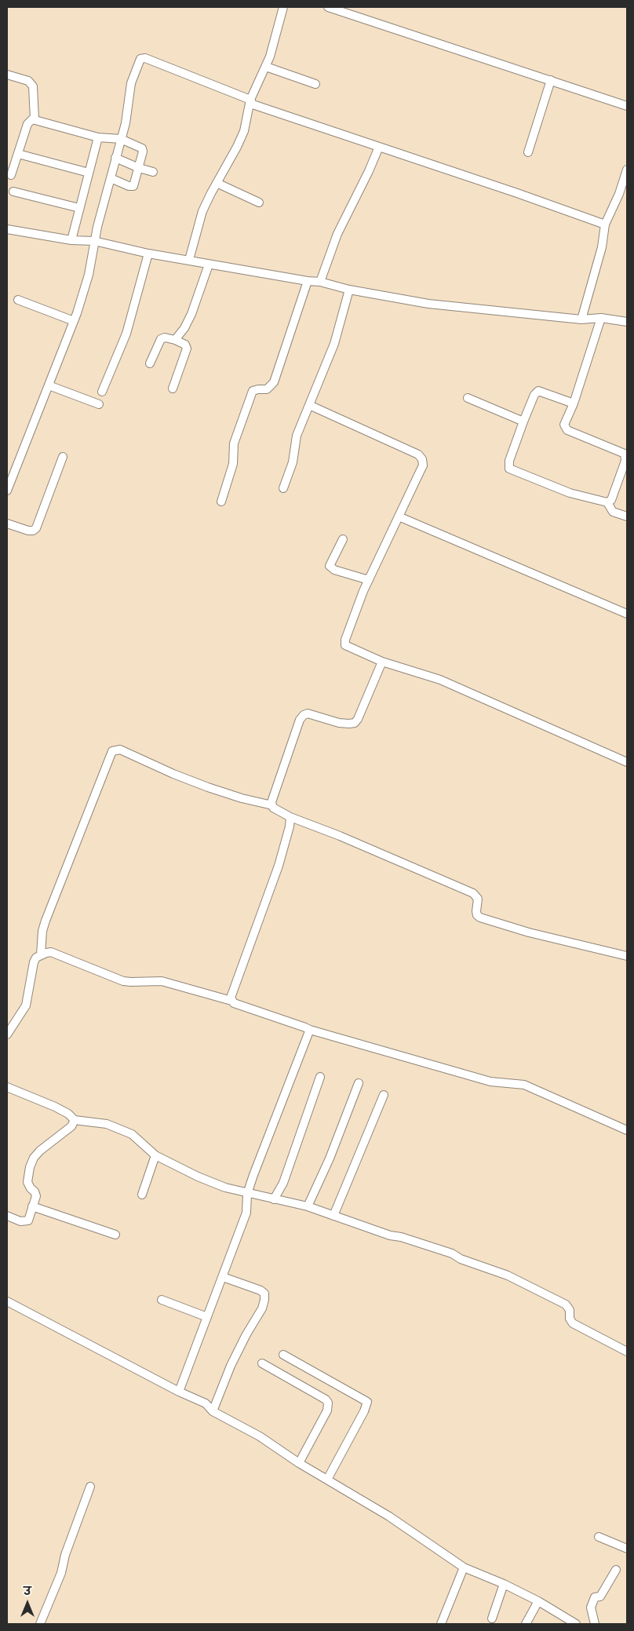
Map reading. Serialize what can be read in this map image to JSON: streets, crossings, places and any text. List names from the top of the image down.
{
  "north": "top"
}
